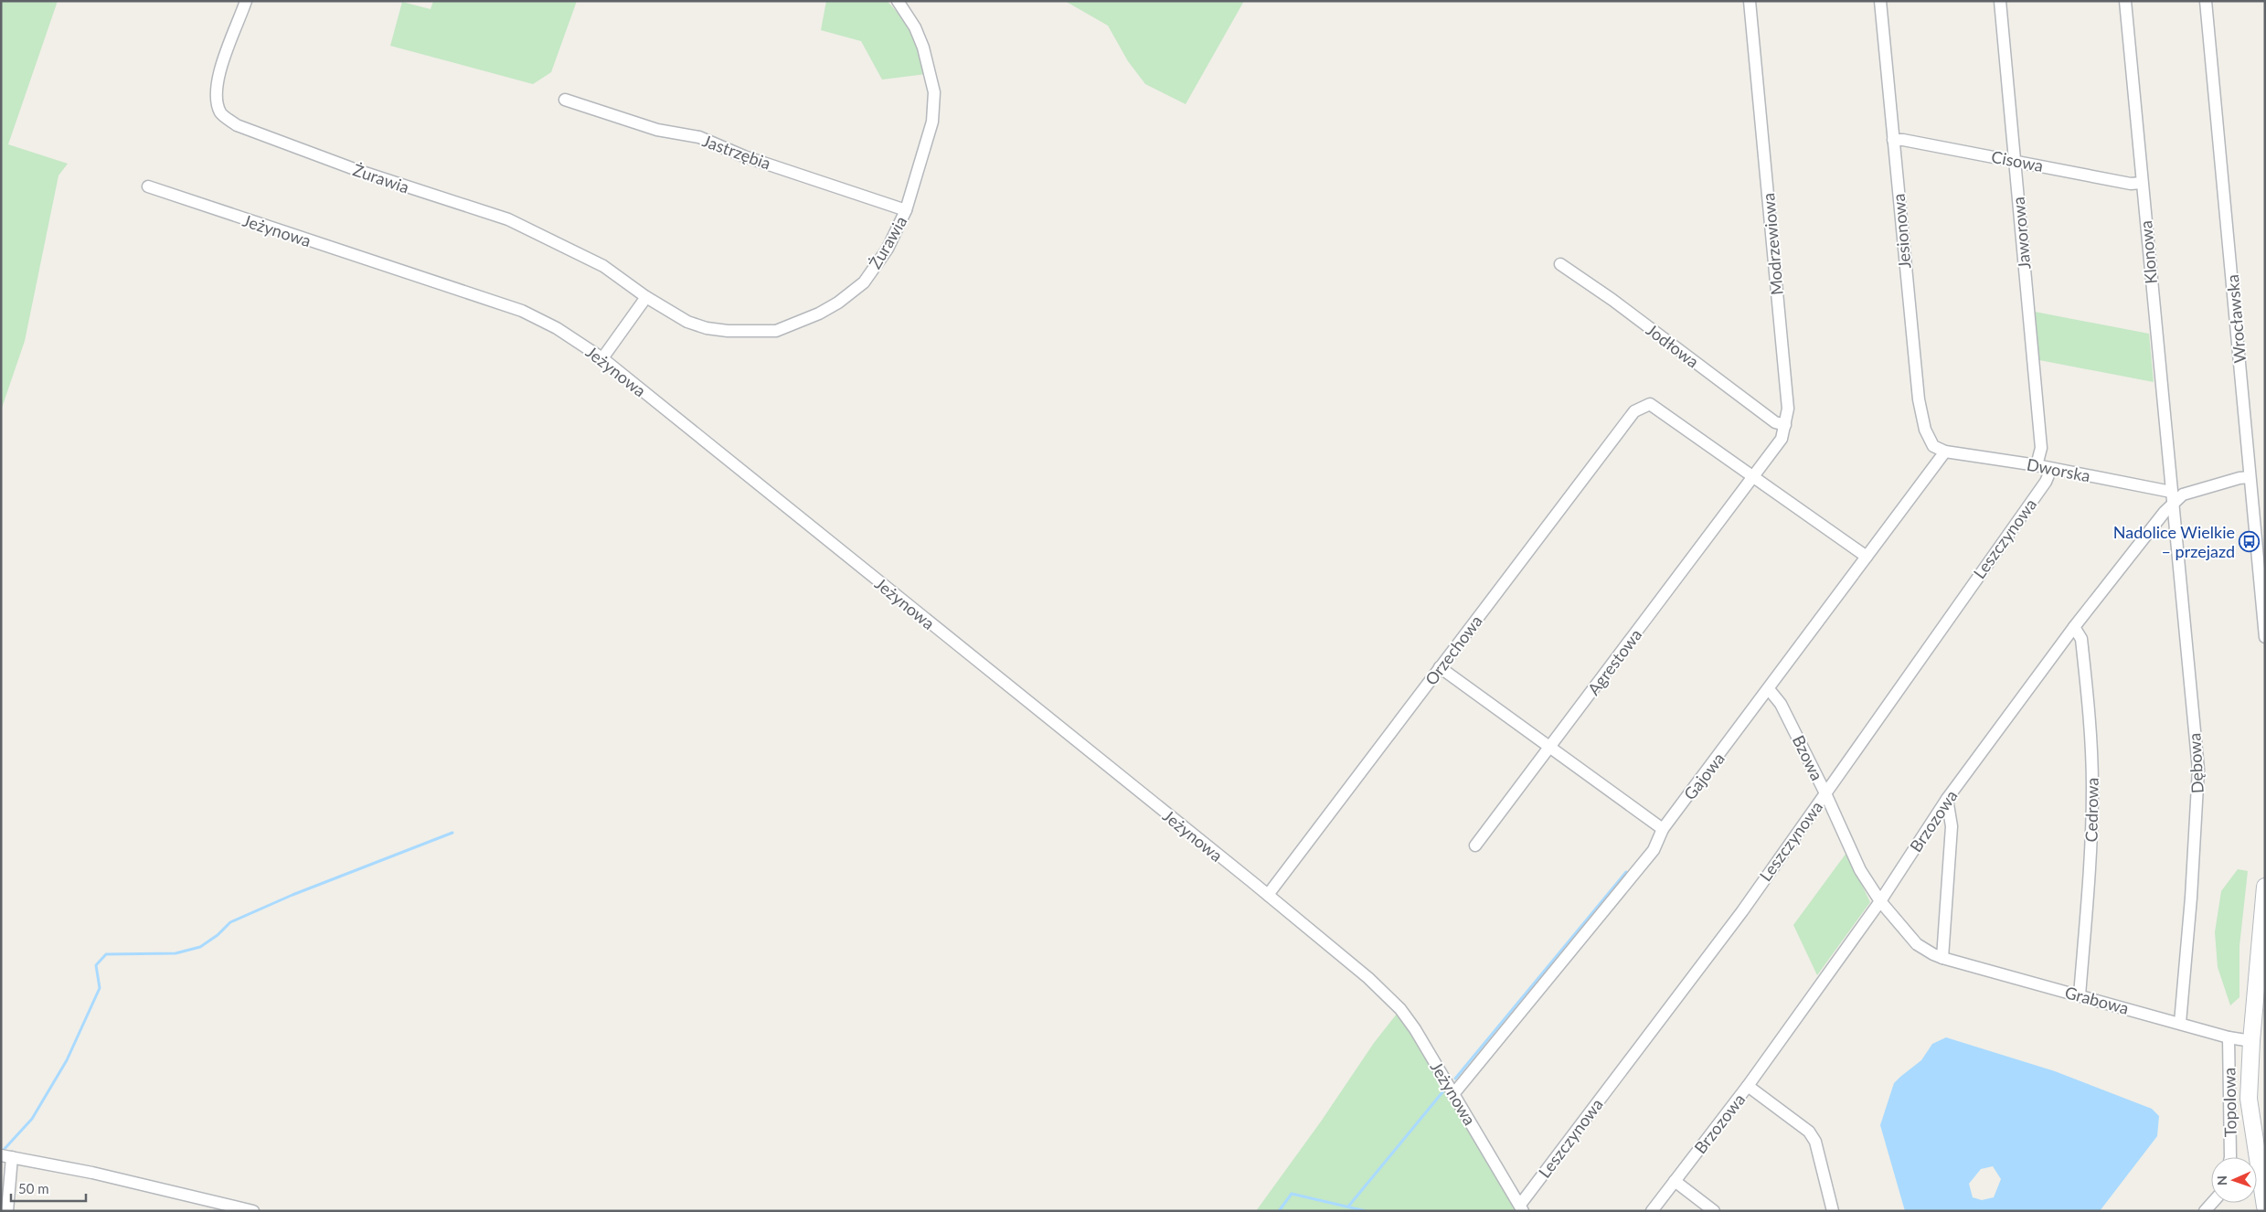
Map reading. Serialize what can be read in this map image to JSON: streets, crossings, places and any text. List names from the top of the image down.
{
  "streets": {
    "street": [
      "Jastrzębia",
      "Cisowa",
      "Żurawia",
      "Jeżynowa",
      "Jesionowa",
      "Jaworowa",
      "Modrzewiowa",
      "Klonowa",
      "Wrocławska",
      "Jodłowa",
      "Dworska",
      "Leszczynowa",
      "Orzechowa",
      "Agrestowa",
      "Bzowa",
      "Dębowa",
      "Gajowa",
      "Cedrowa",
      "Brzozowa",
      "Grabowa",
      "Topolowa"
    ]
  },
  "crossings": [
    ["Jastrzębia", "Żurawia"],
    ["Cisowa", "Jesionowa"],
    ["Cisowa", "Jaworowa"],
    ["Cisowa", "Klonowa"],
    ["Jeżynowa", "Leszczynowa"],
    ["Jeżynowa", "Orzechowa"],
    ["Jeżynowa", "Gajowa"],
    ["Jesionowa", "Dworska"],
    ["Jesionowa", "Gajowa"],
    ["Jaworowa", "Dworska"],
    ["Modrzewiowa", "Jodłowa"],
    ["Modrzewiowa", "Orzechowa"],
    ["Modrzewiowa", "Agrestowa"],
    ["Klonowa", "Dworska"],
    ["Klonowa", "Dębowa"],
    ["Klonowa", "Brzozowa"],
    ["Wrocławska", "Brzozowa"],
    ["Dworska", "Leszczynowa"],
    ["Dworska", "Gajowa"],
    ["Leszczynowa", "Bzowa"],
    ["Orzechowa", "Agrestowa"],
    ["Bzowa", "Gajowa"],
    ["Bzowa", "Brzozowa"],
    ["Bzowa", "Grabowa"],
    ["Dębowa", "Brzozowa"],
    ["Dębowa", "Grabowa"],
    ["Cedrowa", "Brzozowa"],
    ["Cedrowa", "Grabowa"],
    ["Brzozowa", "Grabowa"],
    ["Grabowa", "Topolowa"]
  ],
  "places": {
    "bus stop": ["Nadolice Wielkie – przejazd"]
  },
  "scale_bar": "50 m",
  "north": "left"
}
